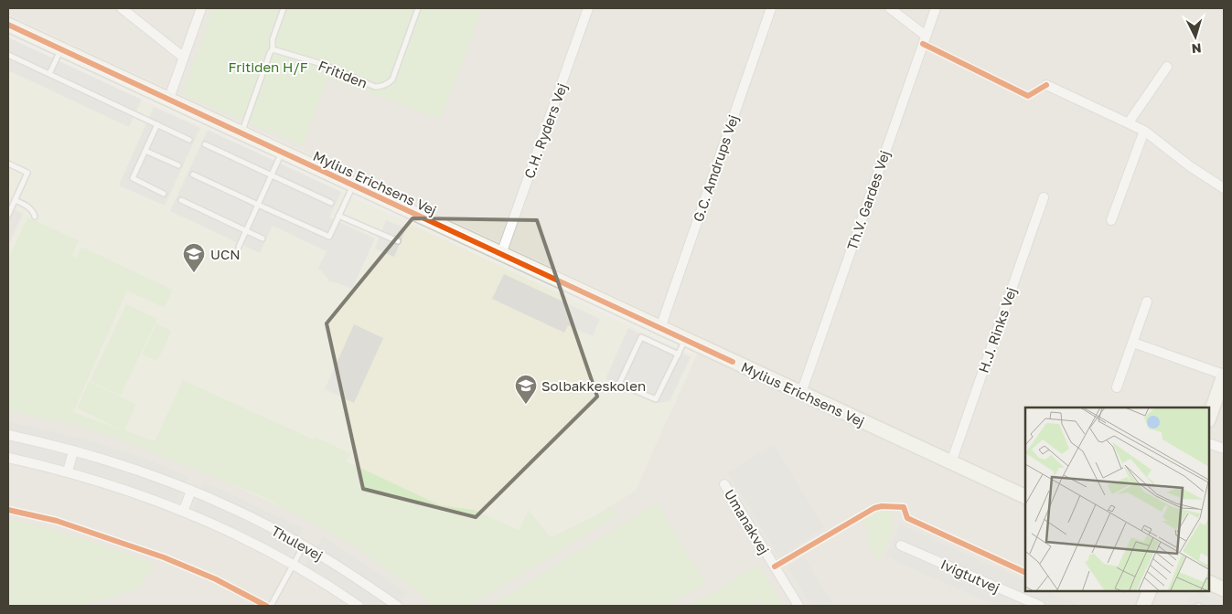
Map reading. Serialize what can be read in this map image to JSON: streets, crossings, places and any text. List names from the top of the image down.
{
  "streets": {
    "street": [
      "C.H. Ryders Vej",
      "G.C. Amdrups Vej",
      "Mylius Erichsens Vej",
      "Th.V. Gardes Vej",
      "H.J. Rinks Vej",
      "Umanakvej",
      "Thulevej",
      "Ivigtutvej"
    ],
    "lane": ["Fritiden"]
  },
  "crossings": [
    ["C.H. Ryders Vej", "Mylius Erichsens Vej"],
    ["G.C. Amdrups Vej", "Mylius Erichsens Vej"],
    ["Mylius Erichsens Vej", "Th.V. Gardes Vej"],
    ["Mylius Erichsens Vej", "H.J. Rinks Vej"]
  ],
  "parks": ["Fritiden H/F"],
  "places": {
    "school or university": ["UCN", "Solbakkeskolen"]
  },
  "north": "bottom"
}
